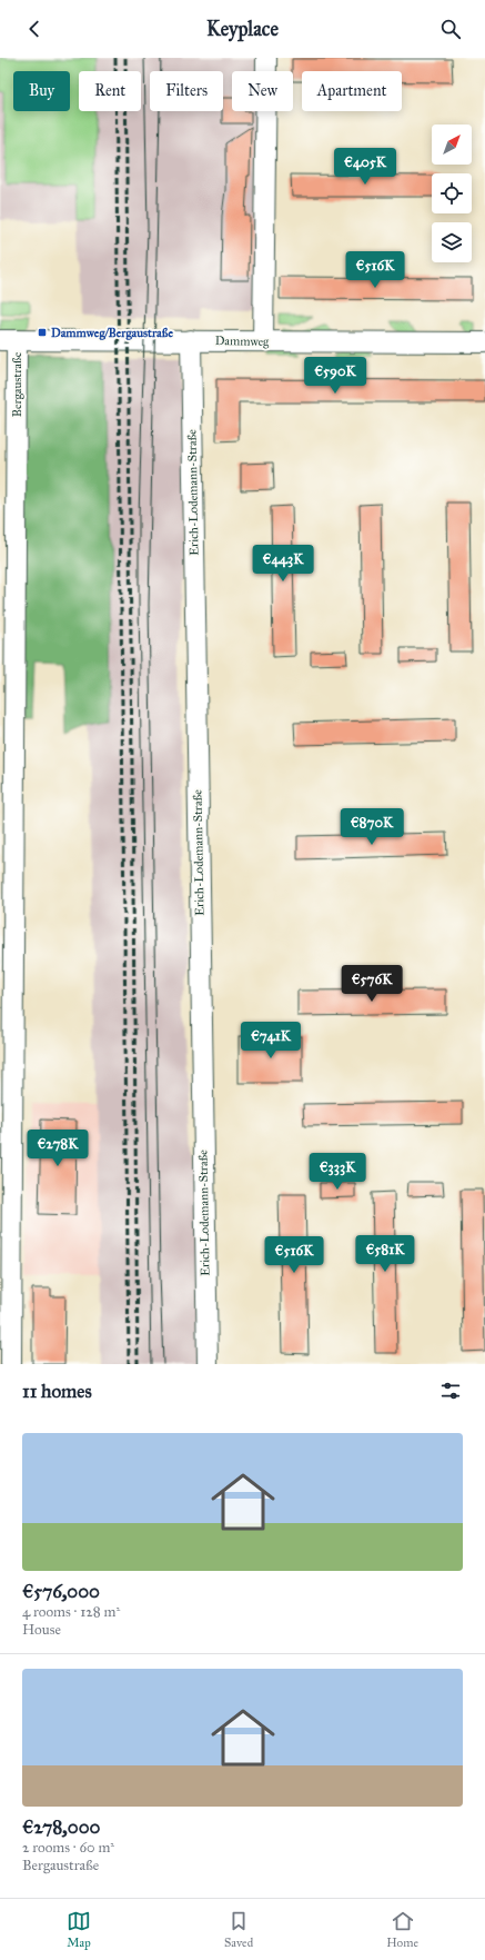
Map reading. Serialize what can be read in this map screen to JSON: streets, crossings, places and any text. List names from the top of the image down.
{
  "streets": {
    "street": ["Dammweg", "Bergaustraße", "Erich-Lodemann-Straße"]
  },
  "crossings": [
    ["Dammweg", "Bergaustraße"],
    ["Dammweg", "Erich-Lodemann-Straße"]
  ],
  "places": {
    "transit": ["Dammweg/Bergaustraße"]
  },
  "north": "top right",
  "page": {
    "header": "Keyplace",
    "chip": [
      "Buy",
      "Rent",
      "Filters",
      "New",
      "Apartment"
    ],
    "price": [
      "€405K",
      "€516K",
      "€590K",
      "€443K",
      "€870K",
      "€576K",
      "€741K",
      "€278K",
      "€333K",
      "€581K",
      "€516K"
    ],
    "heading": "11 homes",
    "list": [
      {
        "name": "€576,000",
        "note": "4 rooms · 128 m² · House"
      },
      {
        "name": "€278,000",
        "note": "2 rooms · 60 m² · Bergaustraße"
      }
    ],
    "tabs": ["Map", "Saved", "Home"]
  }
}
